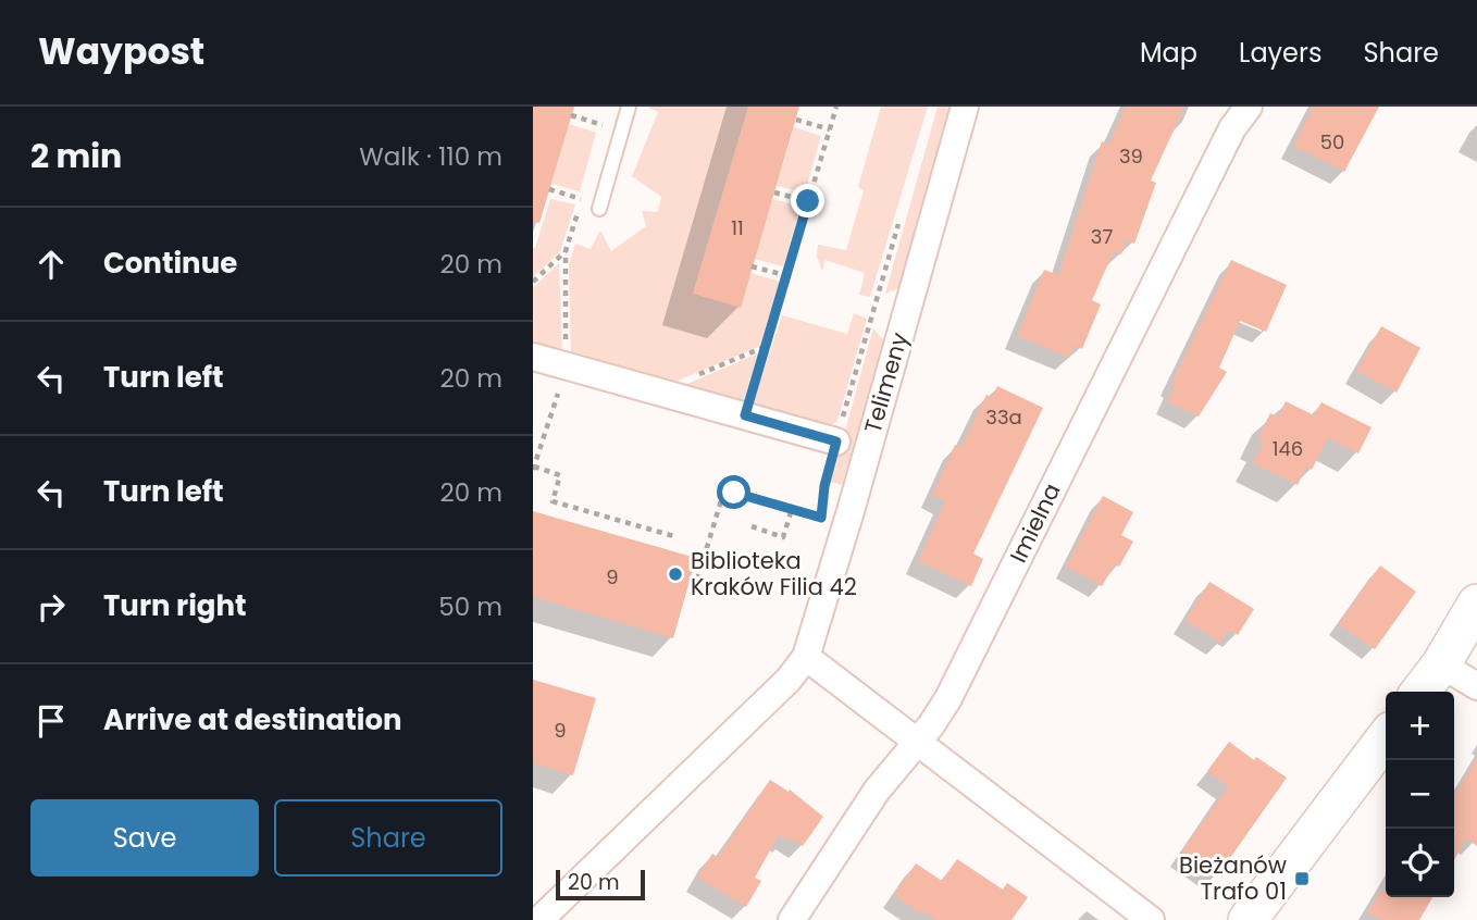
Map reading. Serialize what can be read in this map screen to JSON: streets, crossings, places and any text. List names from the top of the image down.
{
  "streets": {
    "street": ["Telimeny", "Imielna"]
  },
  "places": {
    "other": ["Biblioteka Kraków Filia 42"],
    "transit": ["Bieżanów Trafo 01"]
  },
  "house_numbers": [
    "50",
    "39",
    "11",
    "37",
    "33a",
    "146",
    "9",
    "9"
  ],
  "scale_bar": "20 m",
  "page": {
    "header": "Waypost",
    "nav": ["Map", "Layers", "Share"],
    "heading": ["2 min", "Walk · 110 m"],
    "list": [
      ["Continue", "20 m"],
      ["Turn left", "20 m"],
      ["Turn left", "20 m"],
      ["Turn right", "50 m"],
      "Arrive at destination"
    ],
    "map_buttons": ["+", "−"],
    "buttons": ["Save", "Share"],
    "scale": "20 m"
  }
}
